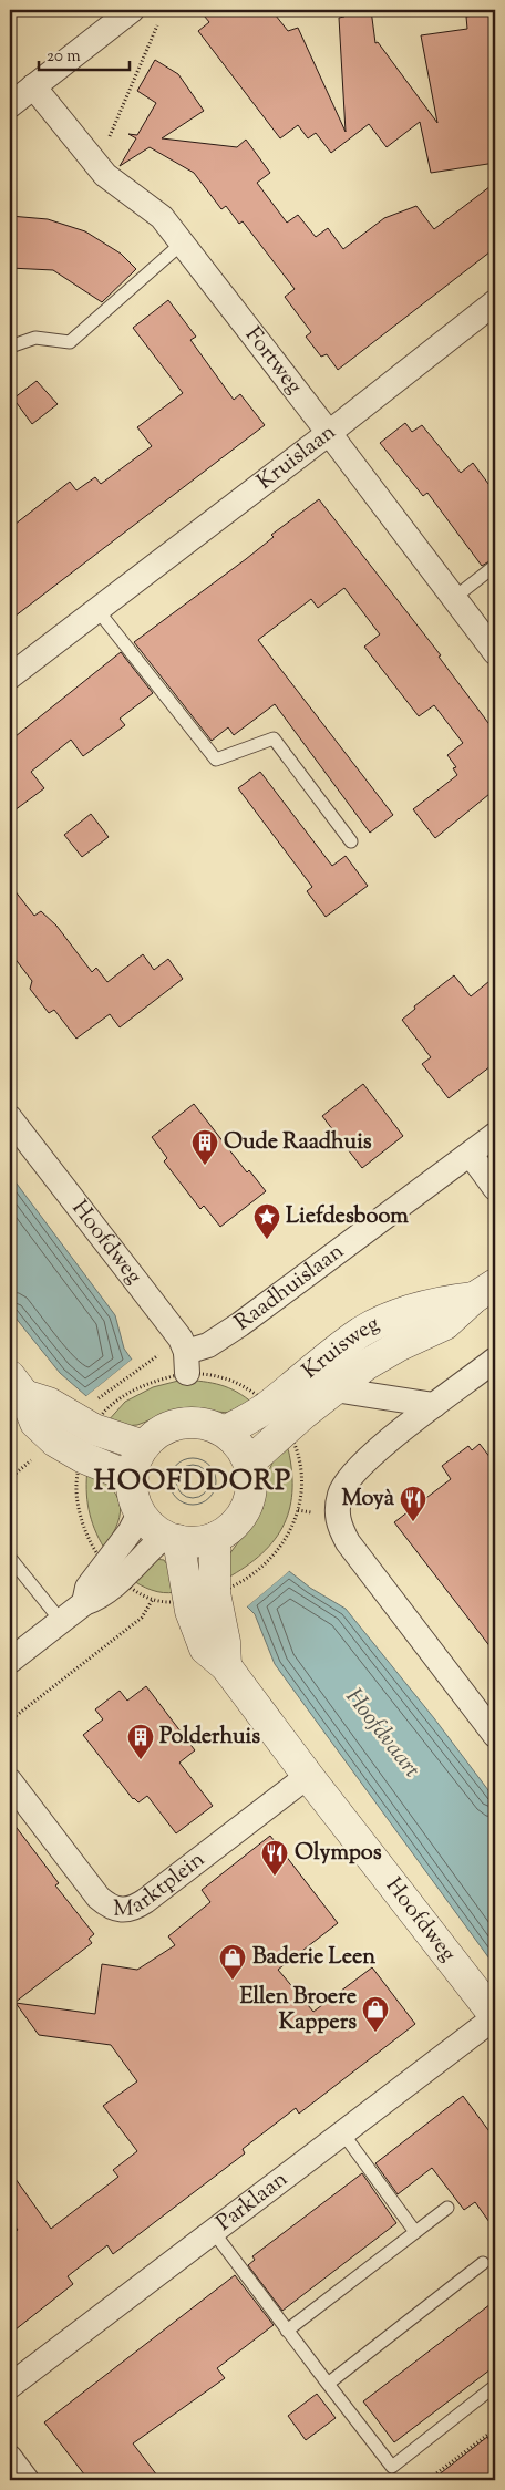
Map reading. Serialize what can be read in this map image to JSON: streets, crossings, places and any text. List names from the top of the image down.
{
  "streets": {
    "street": [
      "Fortweg",
      "Kruislaan",
      "Hoofdweg",
      "Raadhuislaan",
      "Kruisweg",
      "Marktplein",
      "Parklaan"
    ]
  },
  "crossings": [
    ["Fortweg", "Kruislaan"],
    ["Hoofdweg", "Raadhuislaan"],
    ["Hoofdweg", "Kruisweg"],
    ["Hoofdweg", "Marktplein"],
    ["Hoofdweg", "Parklaan"]
  ],
  "districts": ["HOOFDDORP"],
  "water": ["Hoofdvaart"],
  "places": {
    "building": ["Oude Raadhuis", "Polderhuis"],
    "place": ["Liefdesboom"],
    "restaurant": ["Moyà", "Olympos"],
    "shop": ["Baderie Leen", "Ellen Broere Kappers"]
  },
  "scale_bar": "20 m"
}
